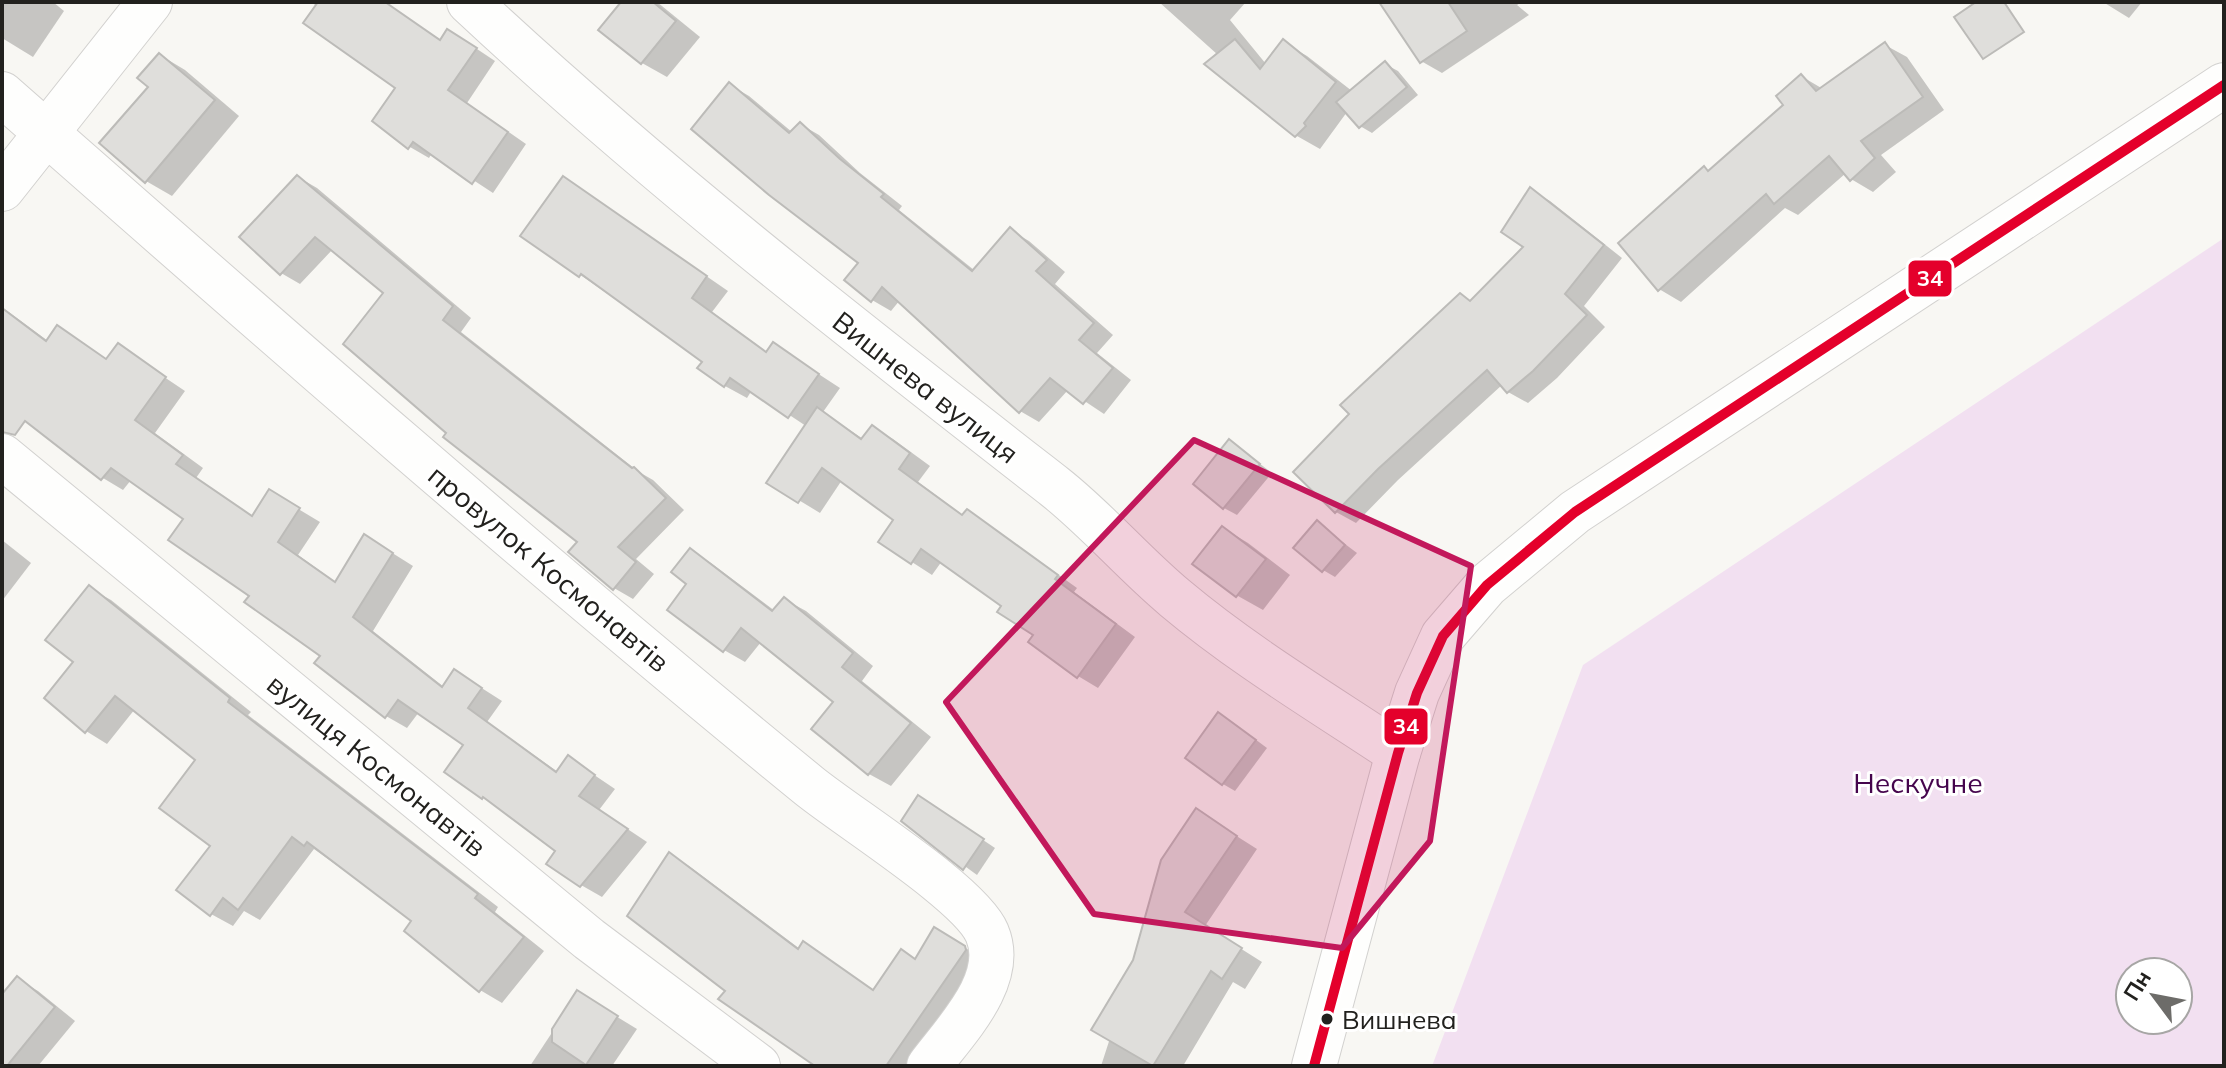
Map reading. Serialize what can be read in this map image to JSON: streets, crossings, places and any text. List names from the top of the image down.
{
  "streets": {
    "street": ["Вишнева вулиця", "провулок Космонавтів", "вулиця Космонавтів"]
  },
  "parks": ["Нескучне"],
  "places": ["Вишнева"],
  "lines": ["transit line 34"],
  "north": "top left"
}
